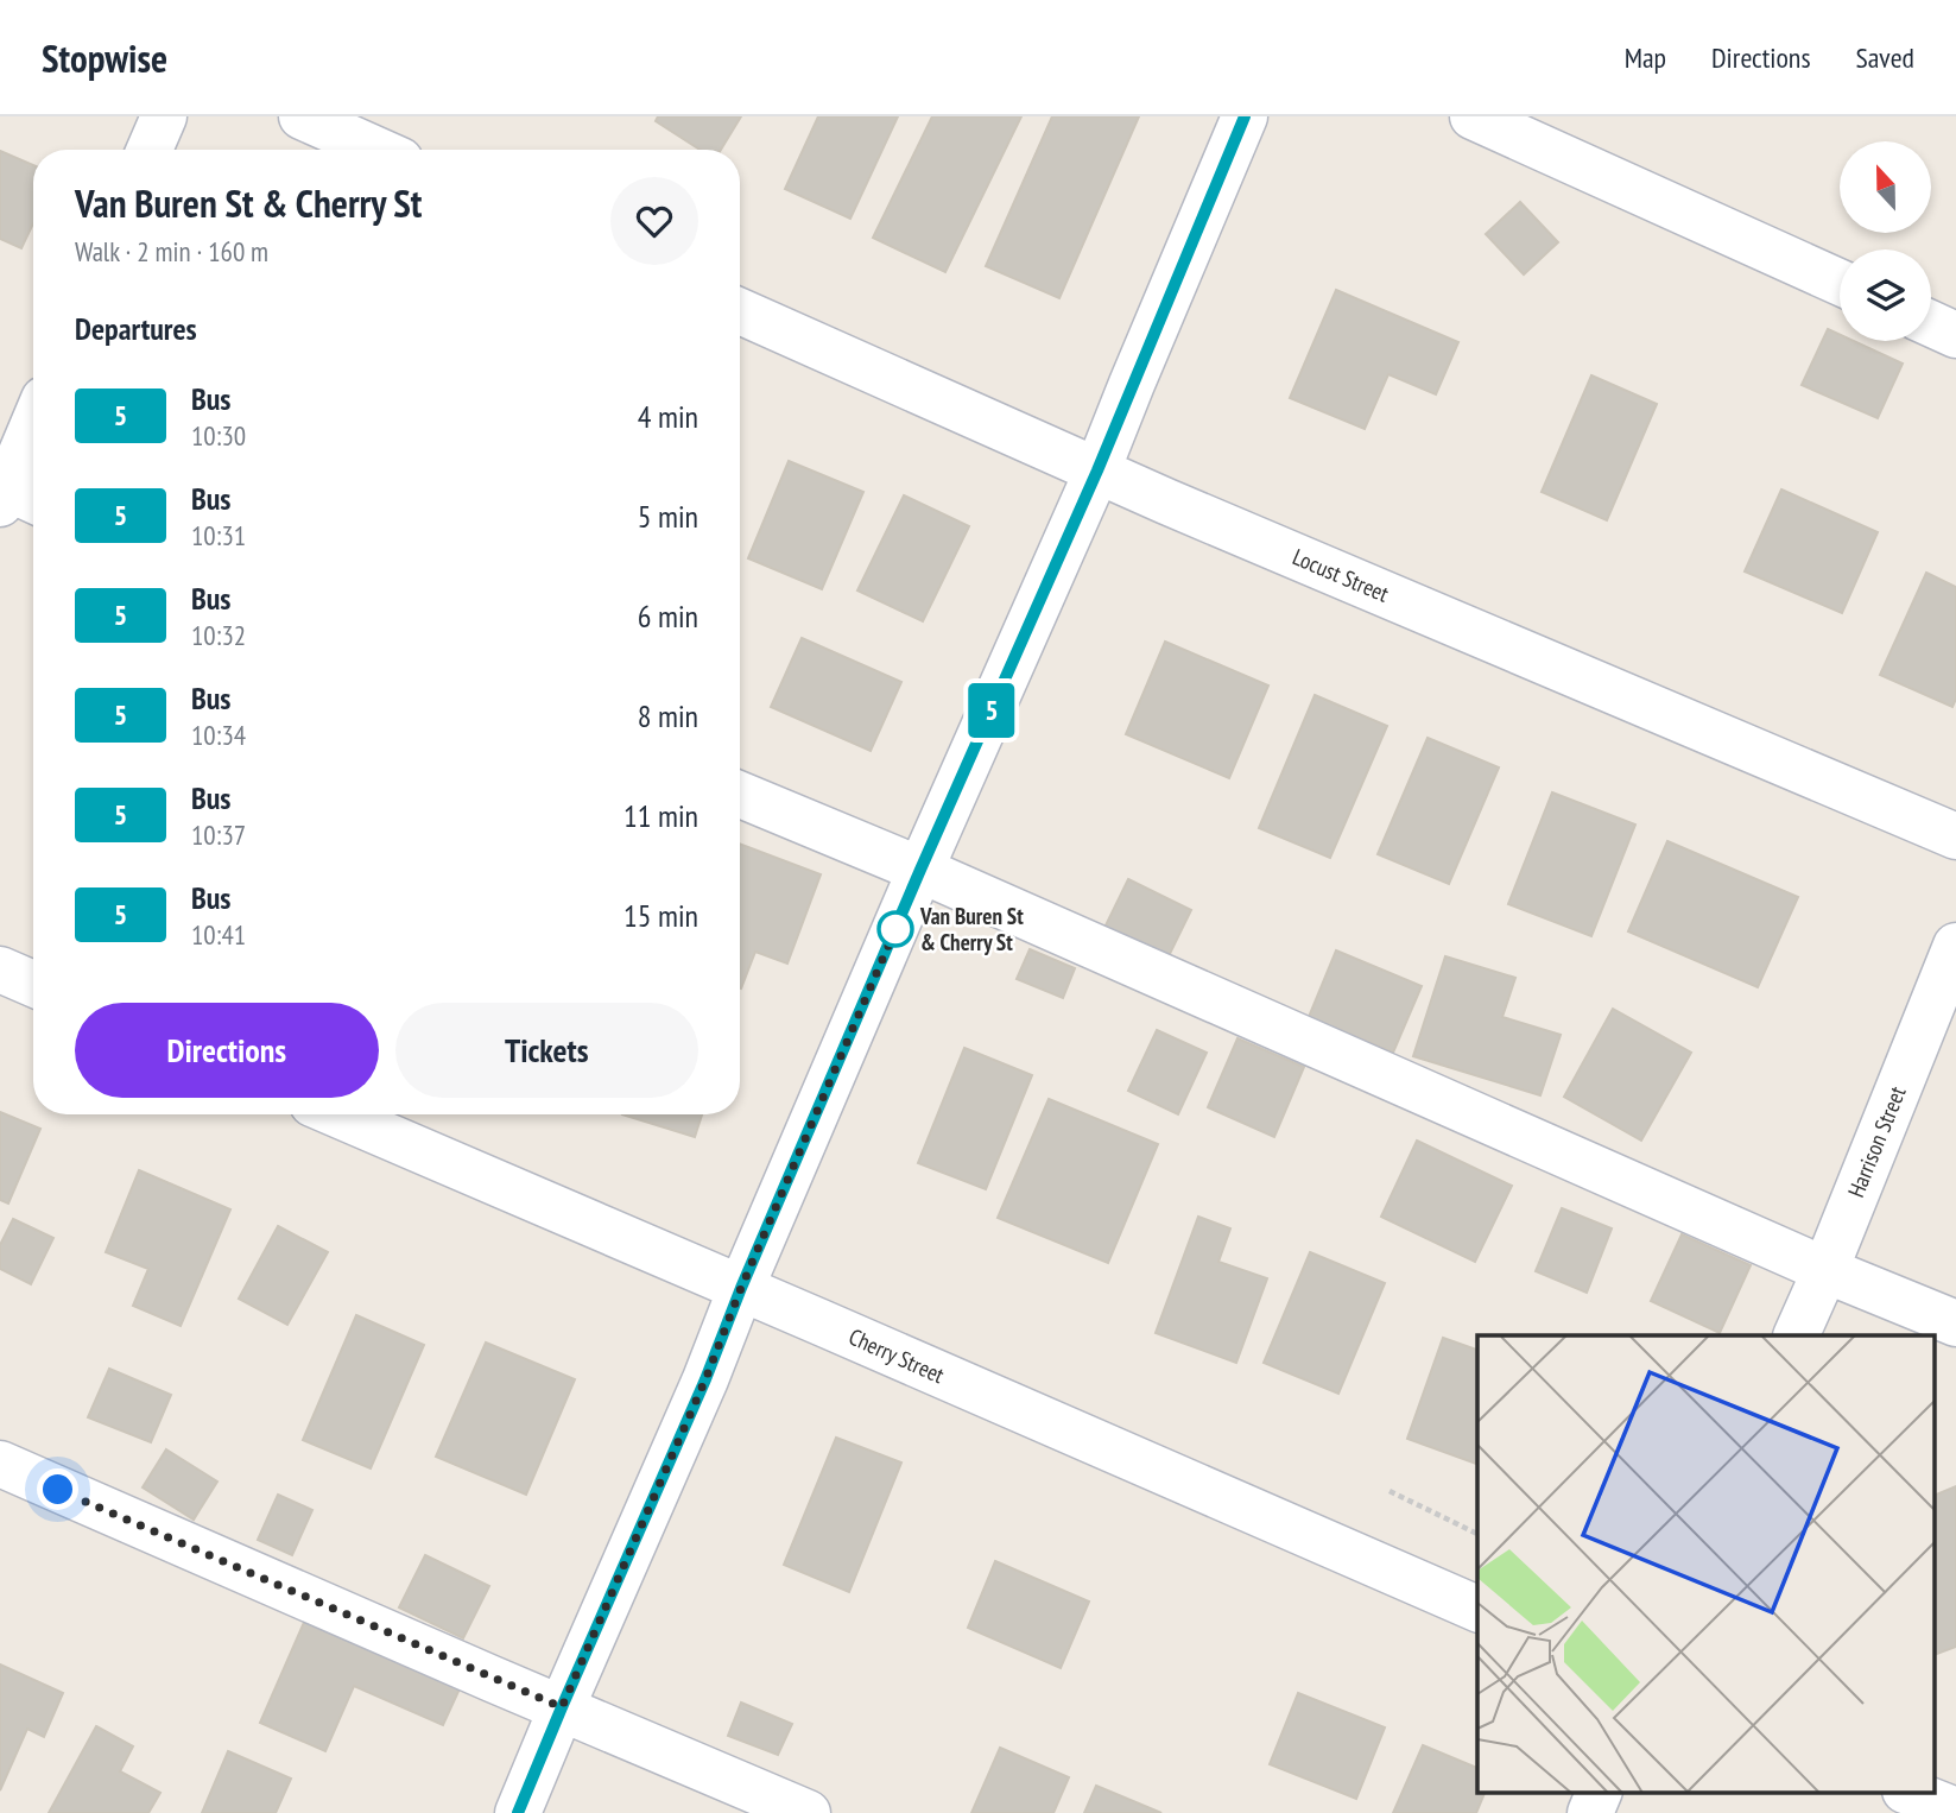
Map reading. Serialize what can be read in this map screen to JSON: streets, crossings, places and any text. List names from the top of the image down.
{
  "streets": {
    "street": ["Locust Street", "Harrison Street", "Cherry Street"]
  },
  "places": ["Van Buren St & Cherry St"],
  "lines": ["bus line 5"],
  "north": "top",
  "page": {
    "header": "Stopwise",
    "nav": ["Map", "Directions", "Saved"],
    "on_map": "5",
    "heading": [
      ["Van Buren St & Cherry St", "Walk · 2 min · 160 m"],
      "Departures"
    ],
    "list": [
      {
        "mark": "5",
        "name": "Bus",
        "note": "10:30",
        "value": "4 min"
      },
      {
        "mark": "5",
        "name": "Bus",
        "note": "10:31",
        "value": "5 min"
      },
      {
        "mark": "5",
        "name": "Bus",
        "note": "10:32",
        "value": "6 min"
      },
      {
        "mark": "5",
        "name": "Bus",
        "note": "10:34",
        "value": "8 min"
      },
      {
        "mark": "5",
        "name": "Bus",
        "note": "10:37",
        "value": "11 min"
      },
      {
        "mark": "5",
        "name": "Bus",
        "note": "10:41",
        "value": "15 min"
      }
    ],
    "buttons": ["Directions", "Tickets"]
  }
}
